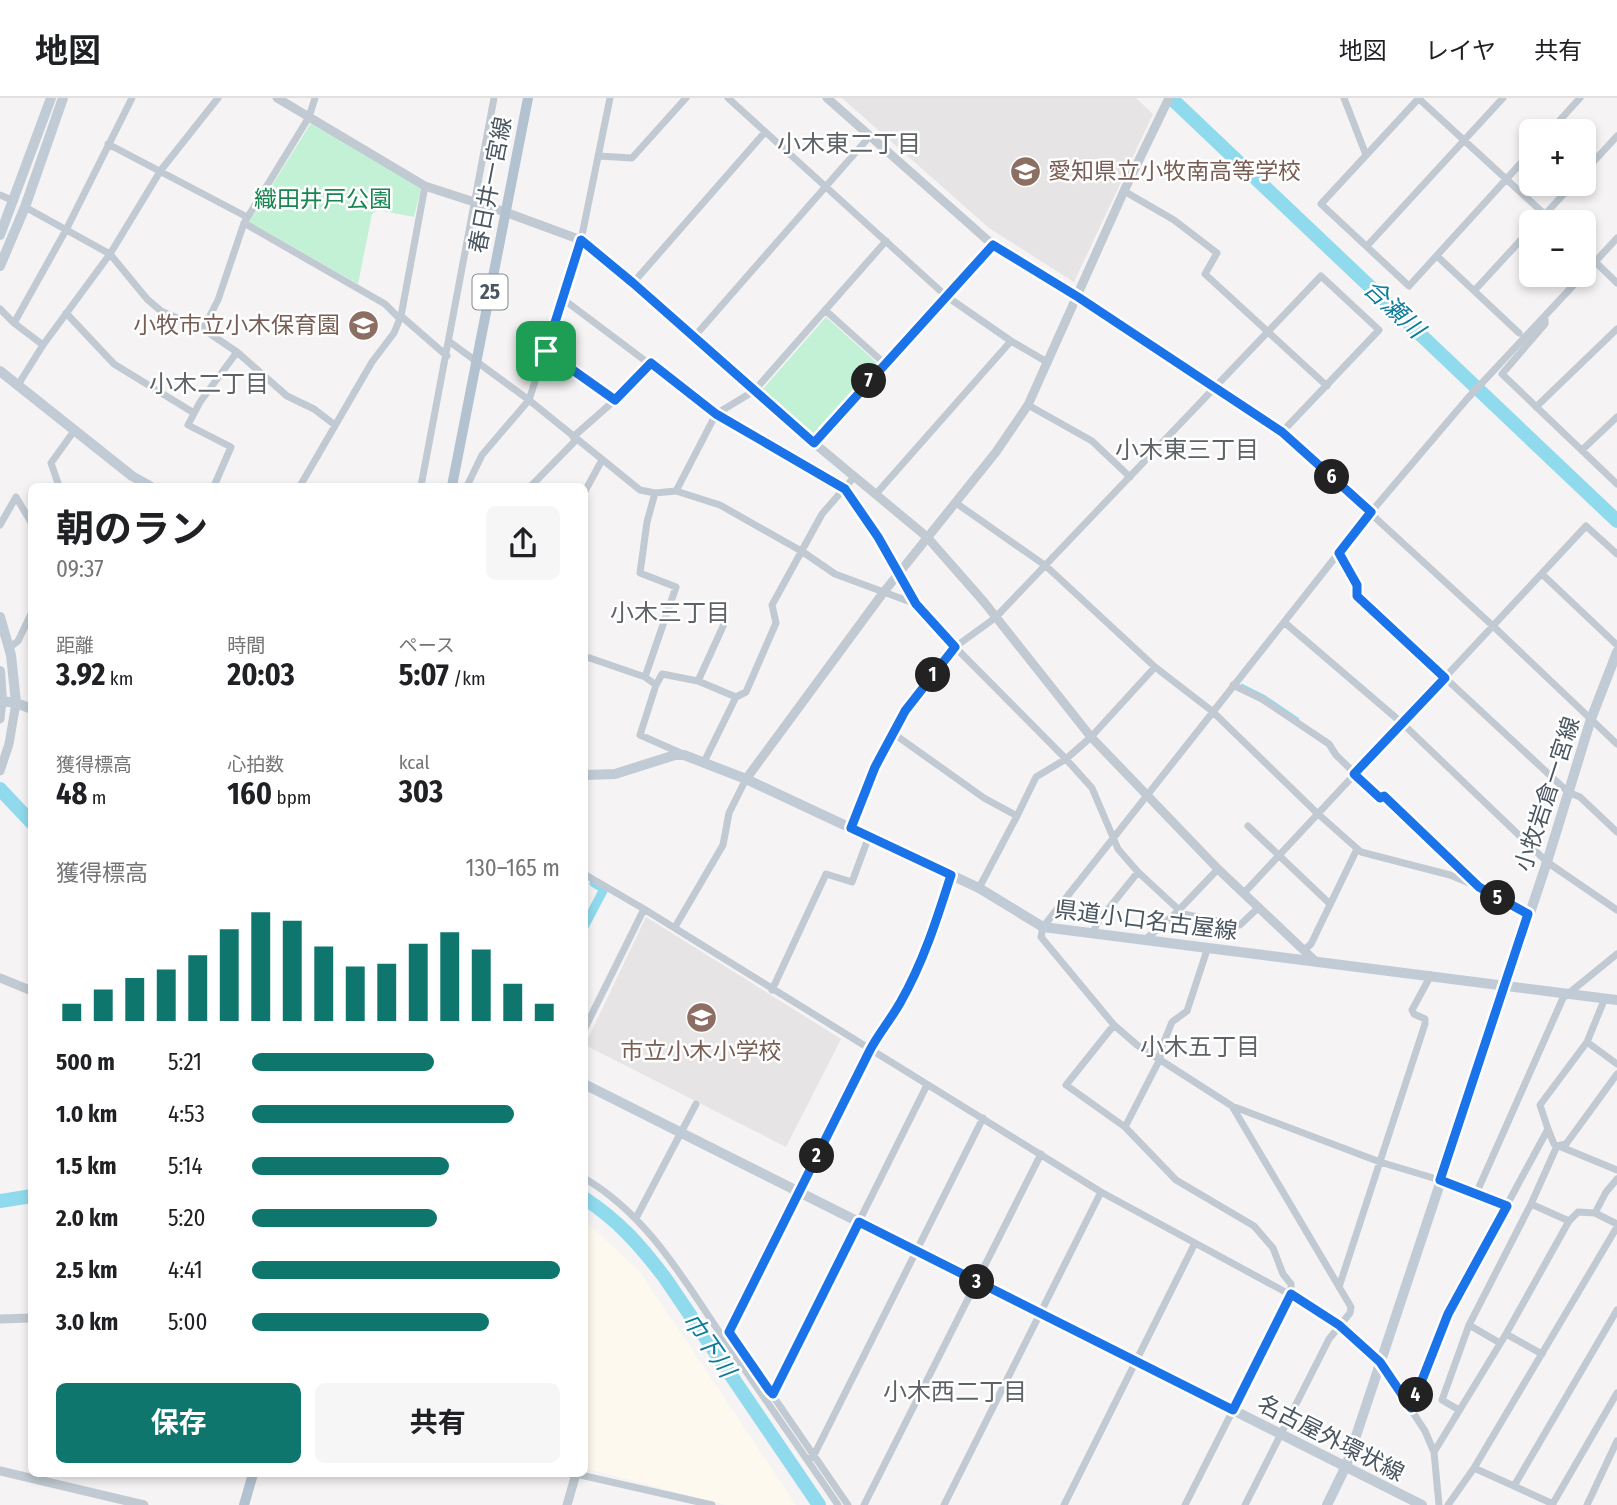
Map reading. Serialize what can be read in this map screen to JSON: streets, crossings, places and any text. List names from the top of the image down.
{
  "streets": {
    "main road": [
      "春日井一宮線",
      "25",
      "小牧岩倉一宮線",
      "県道小口名古屋線",
      "名古屋外環状線"
    ]
  },
  "crossings": [
    ["小牧岩倉一宮線", "県道小口名古屋線"],
    ["小牧岩倉一宮線", "名古屋外環状線"]
  ],
  "districts": [
    "小木東二丁目",
    "小木二丁目",
    "小木東三丁目",
    "小木三丁目",
    "小木五丁目",
    "小木西二丁目"
  ],
  "water": ["合瀬川", "巾下川"],
  "parks": ["織田井戸公園"],
  "places": {
    "school or university": ["愛知県立小牧南高等学校", "小牧市立小木保育園", "市立小木小学校"]
  },
  "page": {
    "header": "地図",
    "nav": ["地図", "レイヤ", "共有"],
    "map_buttons": ["+", "−"],
    "pins": [
      "7",
      "6",
      "1",
      "5",
      "2",
      "3",
      "4"
    ],
    "heading": ["朝のラン", "09:37"],
    "stats": [
      ["距離", "3.92 km"],
      ["時間", "20:03"],
      ["ペース", "5:07 /km"],
      ["獲得標高", "48 m"],
      ["心拍数", "160 bpm"],
      ["kcal", "303"]
    ],
    "chart": ["獲得標高", "130–165 m"],
    "list": [
      {
        "name": "500 m",
        "note": "5:21"
      },
      {
        "name": "1.0 km",
        "note": "4:53"
      },
      {
        "name": "1.5 km",
        "note": "5:14"
      },
      {
        "name": "2.0 km",
        "note": "5:20"
      },
      {
        "name": "2.5 km",
        "note": "4:41"
      },
      {
        "name": "3.0 km",
        "note": "5:00"
      }
    ],
    "buttons": ["保存", "共有"]
  }
}
